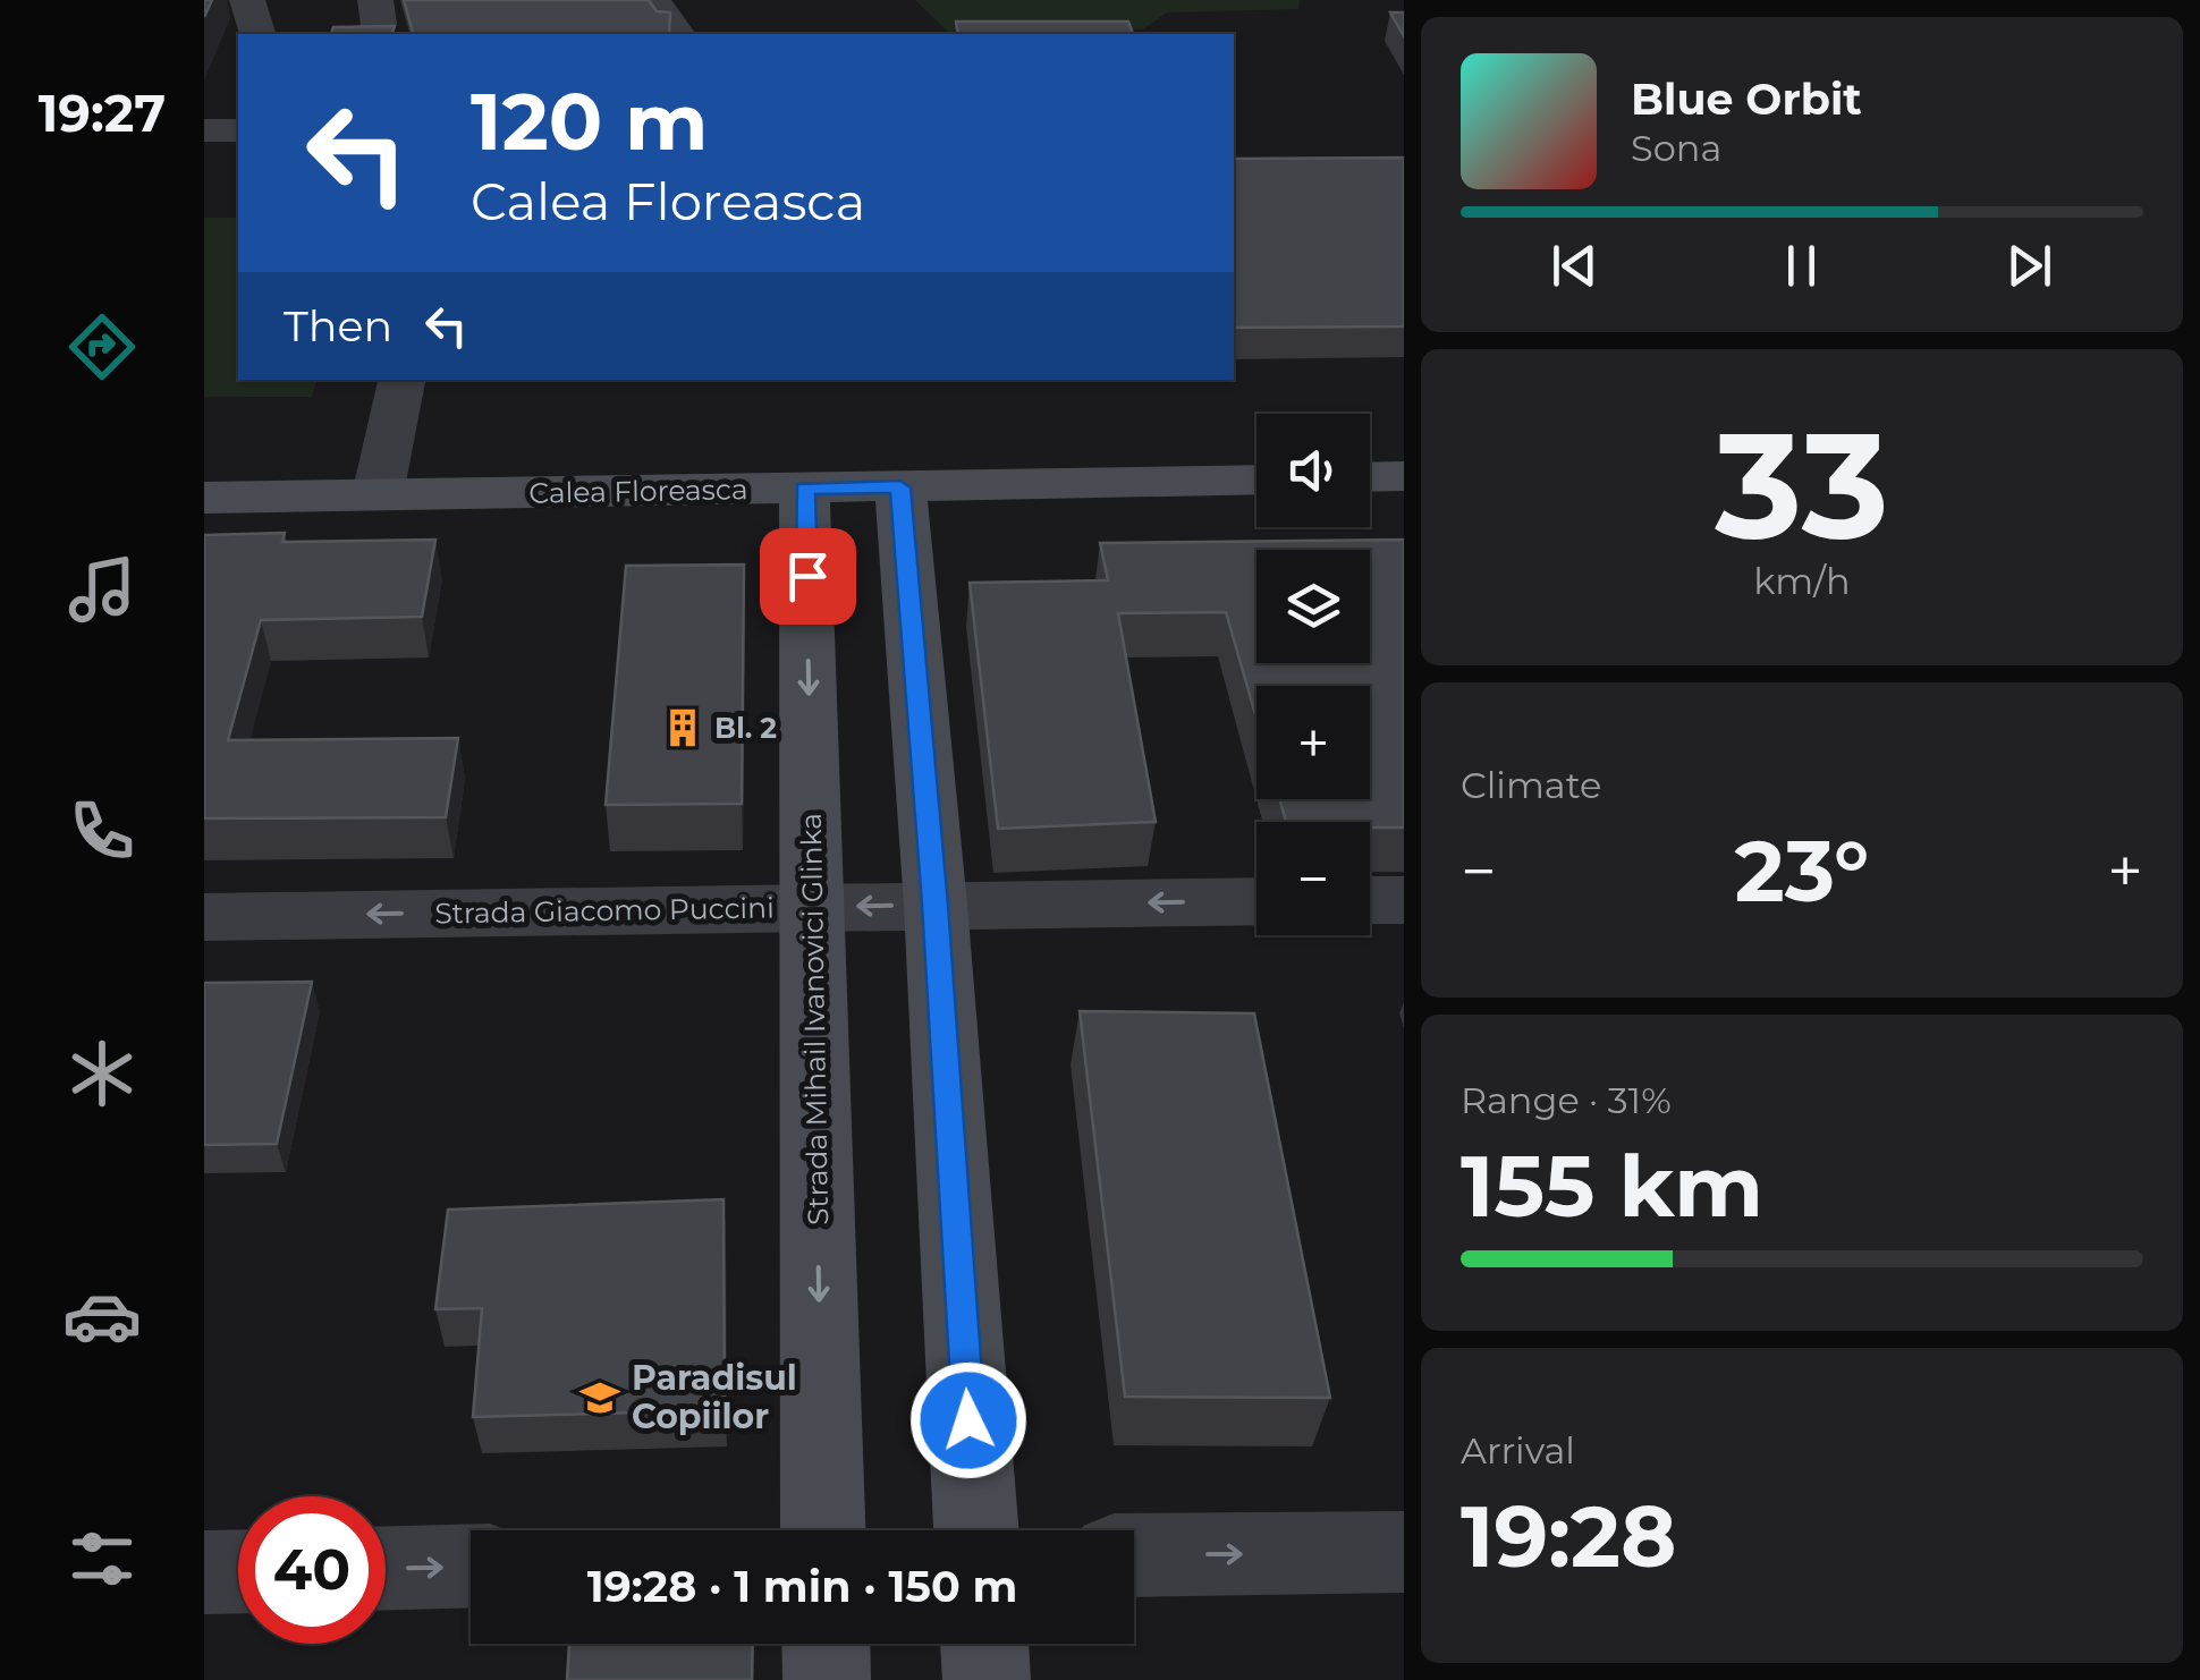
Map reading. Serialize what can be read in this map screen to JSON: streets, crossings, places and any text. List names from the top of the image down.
{
  "streets": {
    "street": ["Calea Floreasca", "Strada Giacomo Puccini", "Strada Mihail Ivanovici Glinka"]
  },
  "crossings": [
    ["Calea Floreasca", "Strada Mihail Ivanovici Glinka"],
    ["Strada Giacomo Puccini", "Strada Mihail Ivanovici Glinka"]
  ],
  "one_way": ["Strada Giacomo Puccini"],
  "places": {
    "building": ["Bl. 2"],
    "school or university": ["Paradisul Copiilor"]
  },
  "page": {
    "tabs": "19:27",
    "turn": ["120 m", "Calea Floreasca"],
    "song": ["Blue Orbit", "Sona"],
    "then": "Then",
    "tile": [
      ["33", "km/h"],
      "Climate",
      ["Range · 31%", "155 km"],
      ["Arrival", "19:28"]
    ],
    "map_buttons": ["+", "−"],
    "heat": ["−", "23°", "+"],
    "limit": "40",
    "trip": "19:28 · 1 min · 150 m"
  }
}
